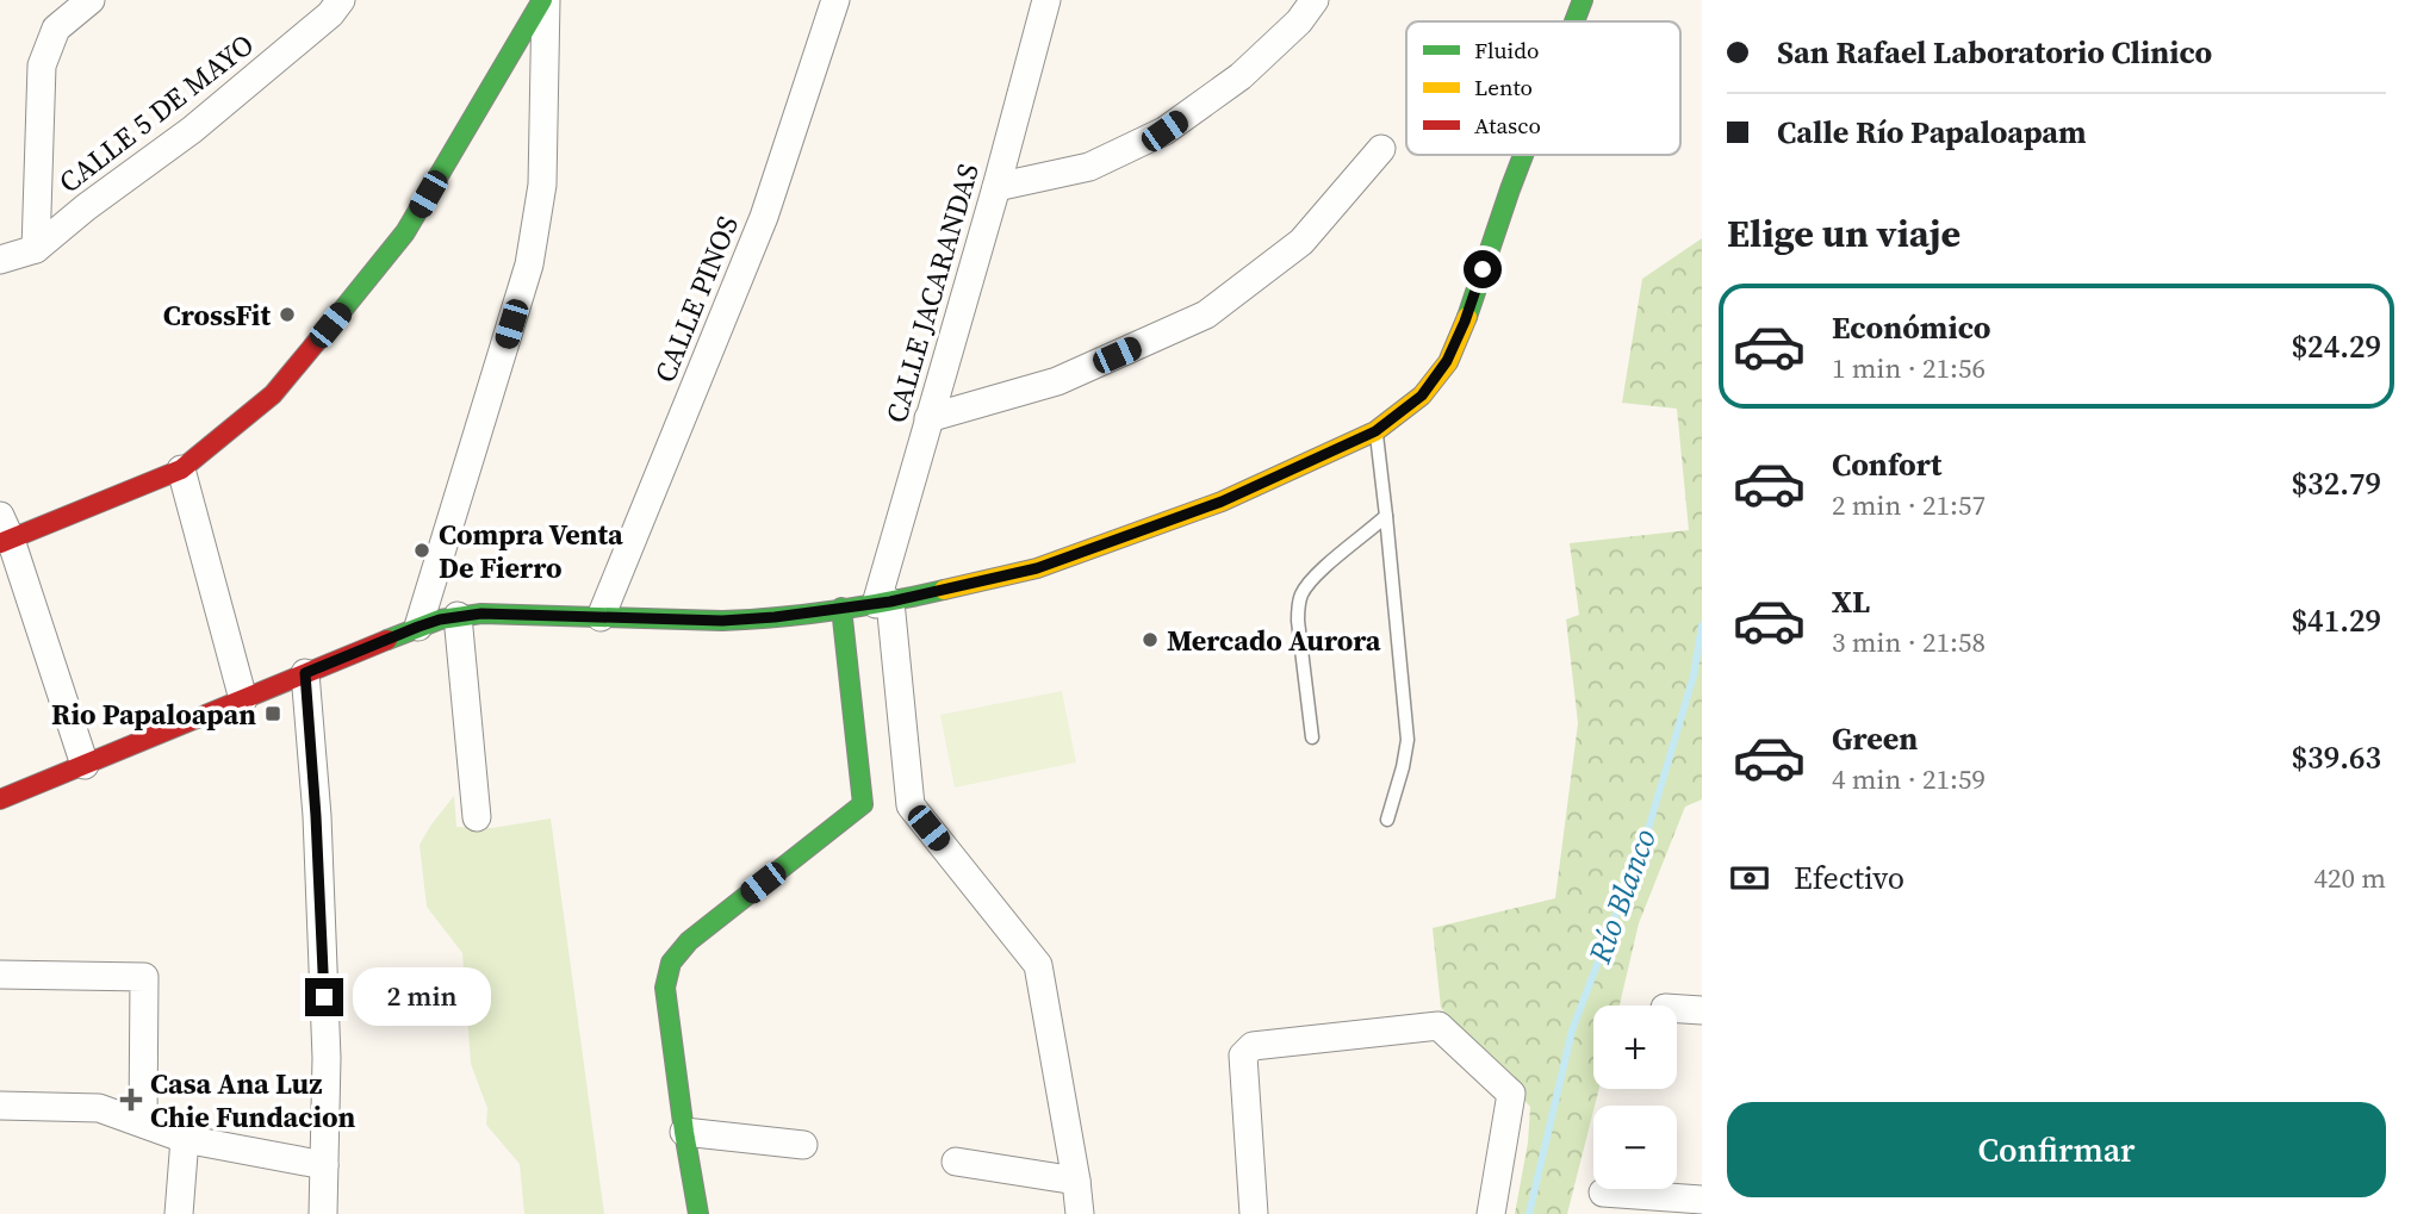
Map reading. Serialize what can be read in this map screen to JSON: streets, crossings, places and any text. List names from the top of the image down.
{
  "streets": {
    "street": ["CALLE 5 DE MAYO", "CALLE JACARANDAS", "CALLE PINOS"]
  },
  "water": ["Río Blanco"],
  "places": {
    "other": ["CrossFit", "Compra Venta De Fierro", "Mercado Aurora"],
    "transit": ["Rio Papaloapan"],
    "health": ["Casa Ana Luz Chie Fundacion"]
  },
  "legend": ["Fluido", "Lento", "Atasco"],
  "page": {
    "banner": ["San Rafael Laboratorio Clinico", "Calle Río Papaloapam"],
    "heading": "Elige un viaje",
    "list": [
      {
        "name": "Económico",
        "note": "1 min · 21:56",
        "value": "$24.29"
      },
      {
        "name": "Confort",
        "note": "2 min · 21:57",
        "value": "$32.79"
      },
      {
        "name": "XL",
        "note": "3 min · 21:58",
        "value": "$41.29"
      },
      {
        "name": "Green",
        "note": "4 min · 21:59",
        "value": "$39.63"
      }
    ],
    "pay": ["Efectivo", "420 m"],
    "bubble": "2 min",
    "map_buttons": ["+", "−"],
    "buttons": "Confirmar"
  }
}
